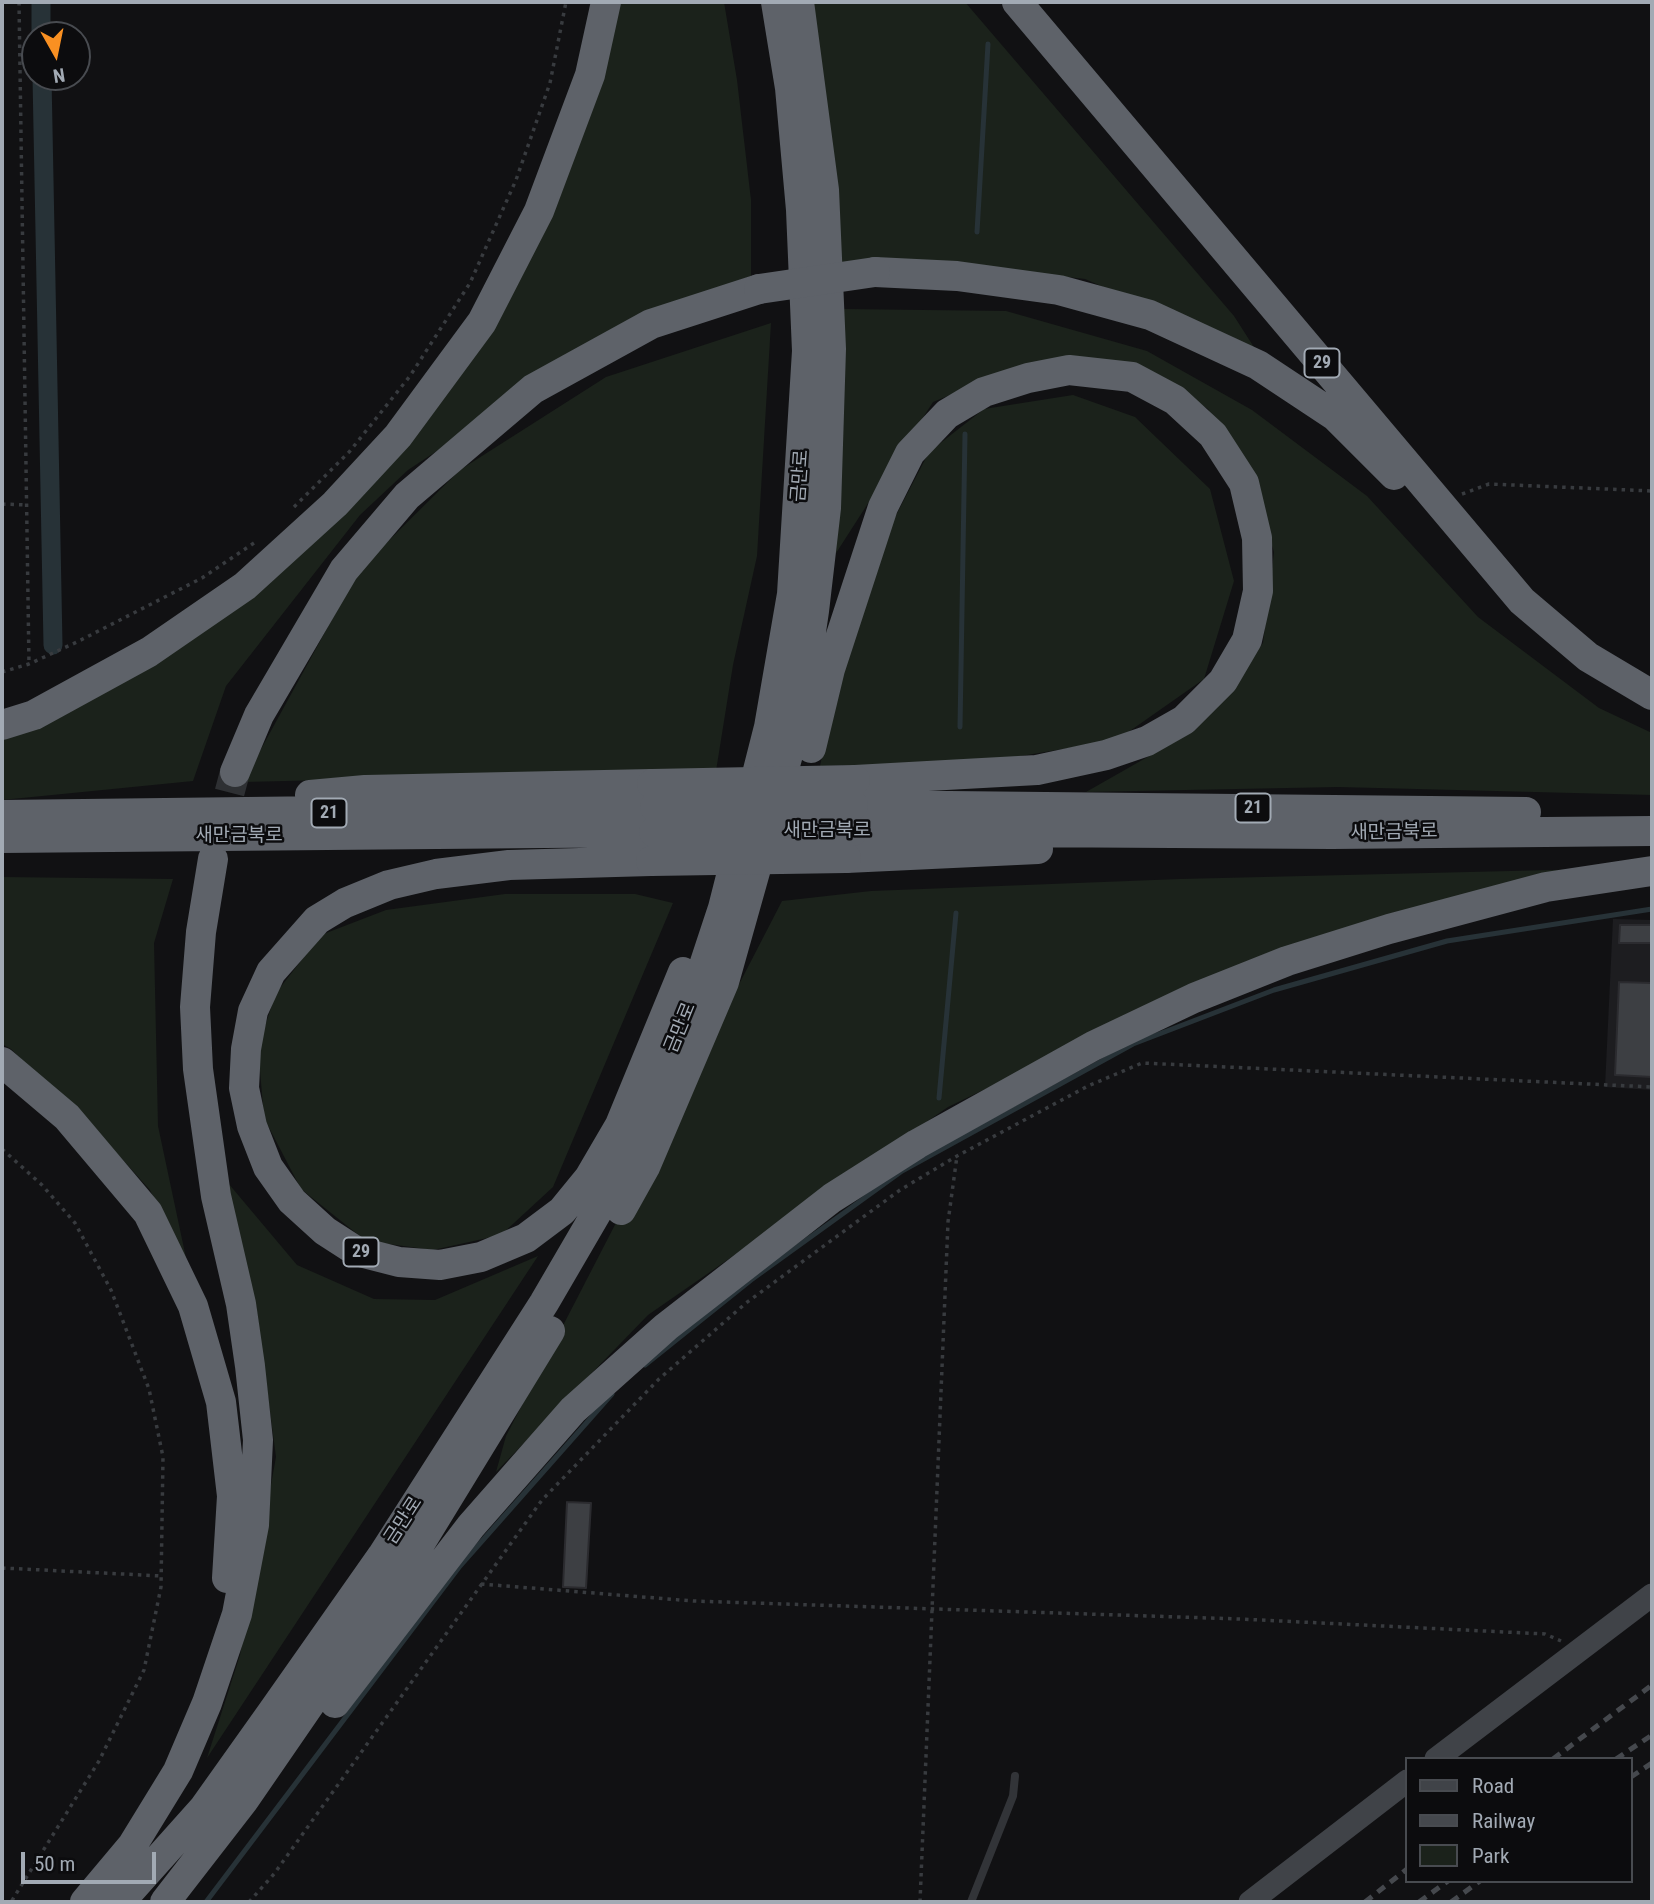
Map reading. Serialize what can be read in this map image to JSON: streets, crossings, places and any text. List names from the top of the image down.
{
  "streets": {
    "highway": [
      "29",
      "금만로",
      "21",
      "새만금북로"
    ]
  },
  "crossings": [
    ["29", "금만로"],
    ["29", "새만금북로"]
  ],
  "legend": ["Road", "Railway", "Park"],
  "scale_bar": "50 m",
  "north": "bottom"
}
